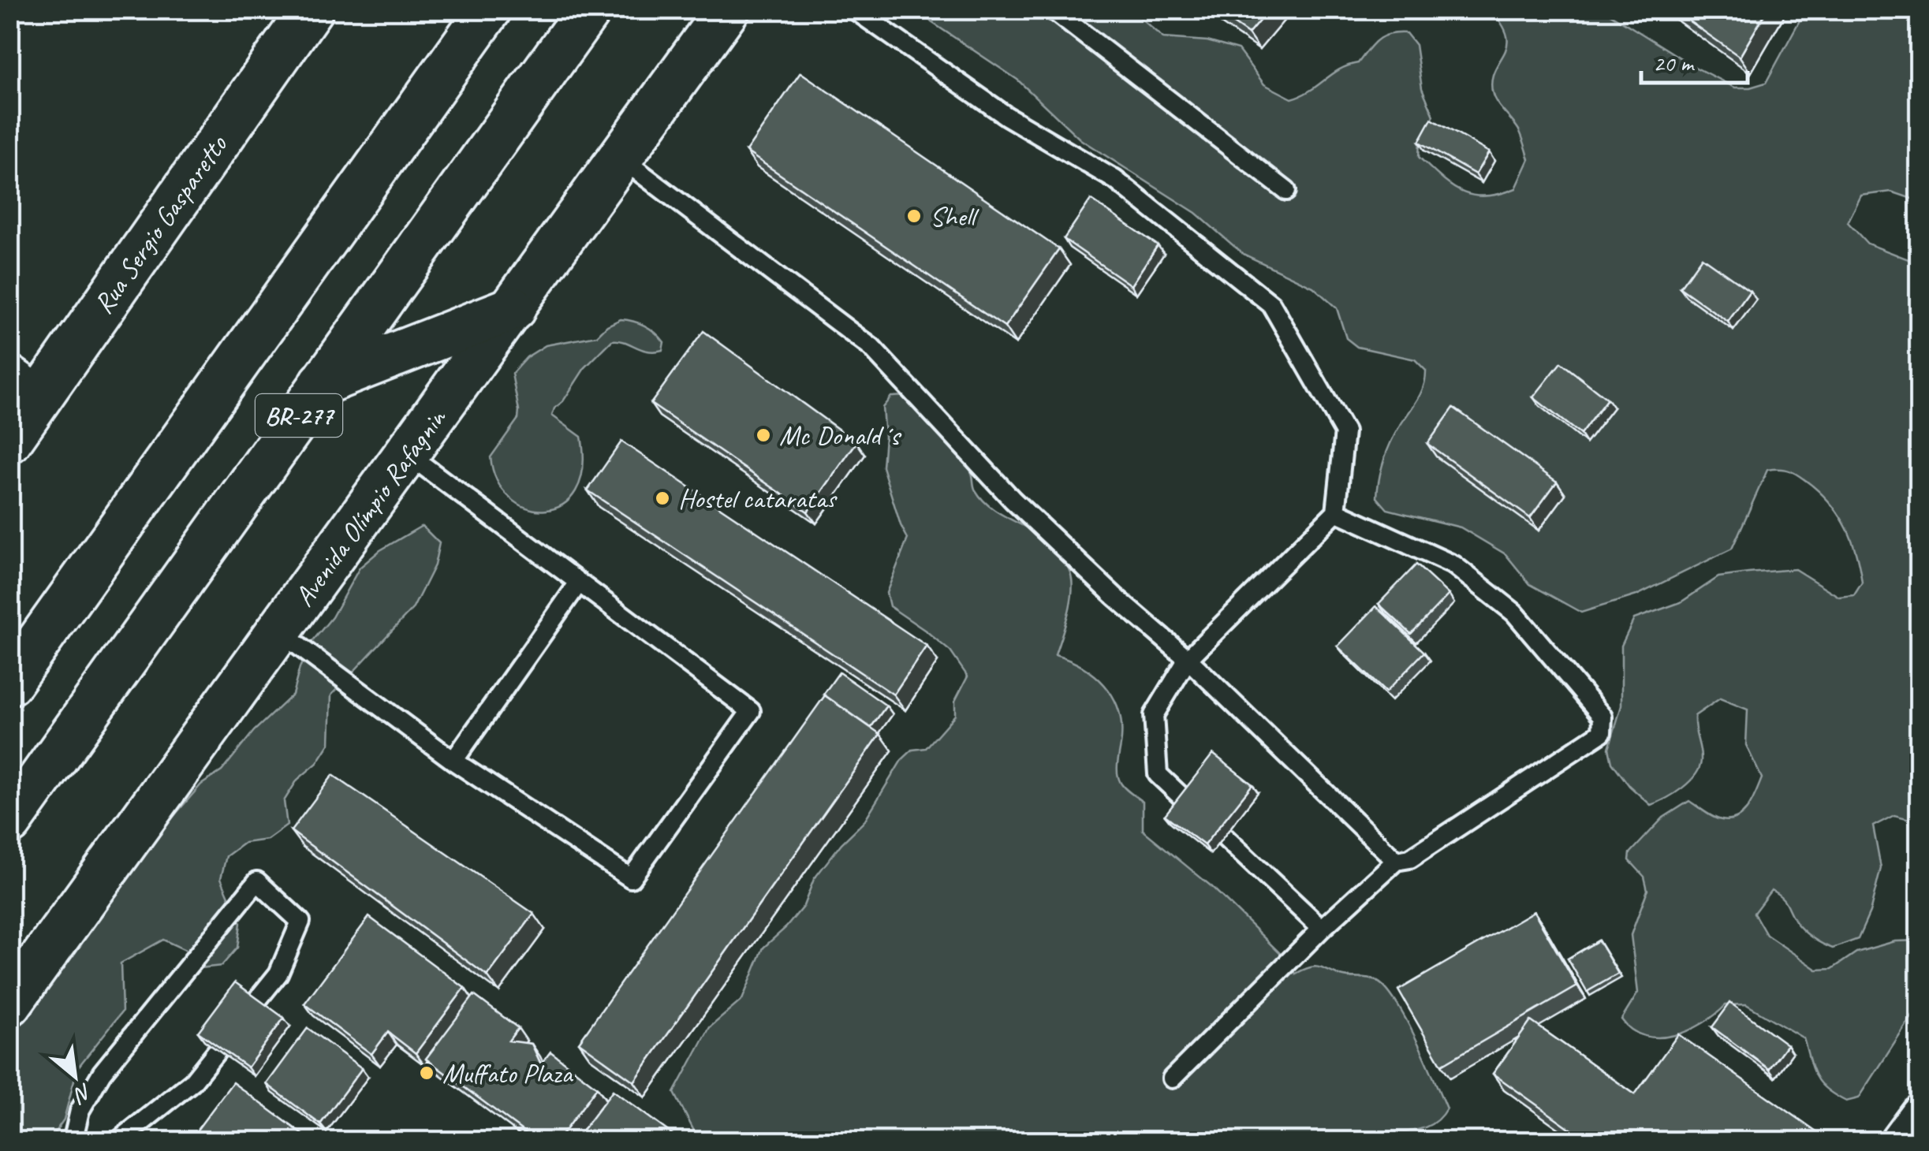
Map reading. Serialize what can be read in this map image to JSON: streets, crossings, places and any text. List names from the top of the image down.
{
  "streets": {
    "main road": ["Rua Sergio Gasparetto", "BR-277", "Avenida Olímpio Rafagnin"]
  },
  "places": [
    "Shell",
    "Mc Donald´s",
    "Hostel cataratas",
    "Muffato Plaza"
  ],
  "scale_bar": "20 m",
  "north": "bottom right"
}
